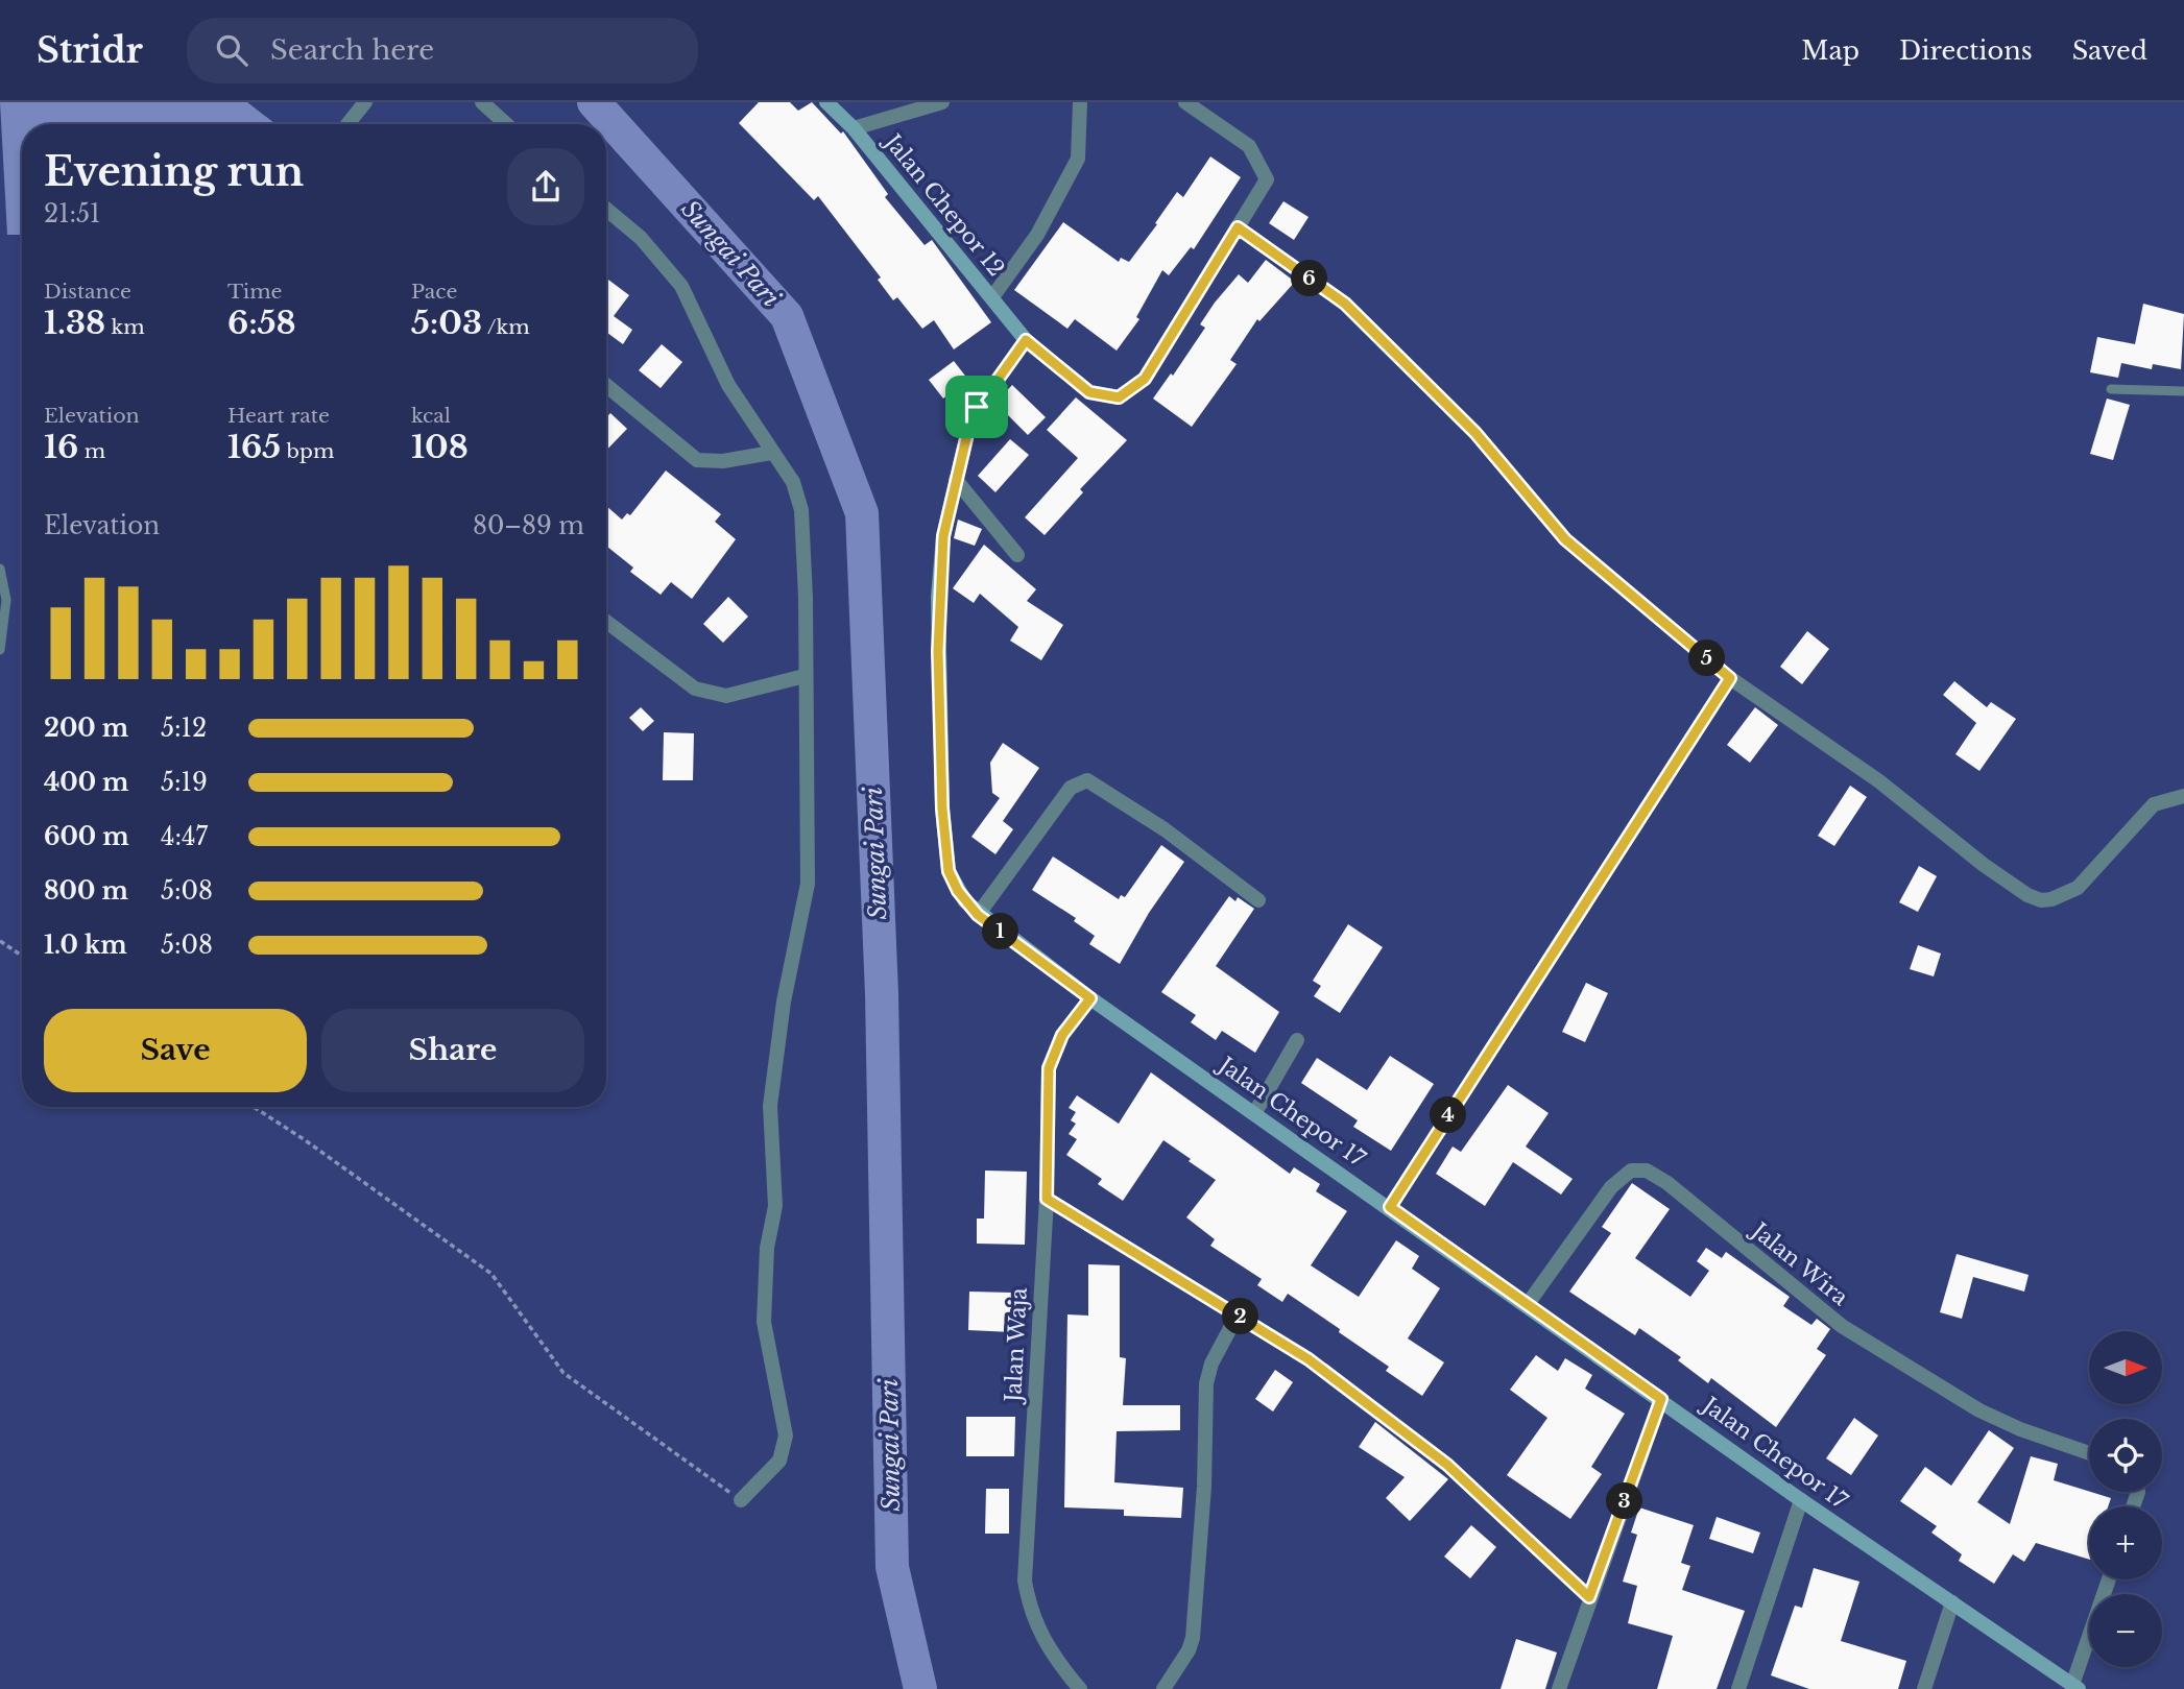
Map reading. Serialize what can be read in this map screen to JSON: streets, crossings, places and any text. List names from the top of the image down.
{
  "streets": {
    "street": [
      "Jalan Chepor 12",
      "Jalan Chepor 17",
      "Jalan Wira",
      "Jalan Waja"
    ]
  },
  "crossings": [
    ["Jalan Chepor 12", "Jalan Chepor 17"],
    ["Jalan Chepor 17", "Jalan Wira"],
    ["Jalan Chepor 17", "Jalan Waja"]
  ],
  "water": ["Sungai Pari"],
  "north": "right",
  "page": {
    "header": "Stridr",
    "search": "Search here",
    "nav": ["Map", "Directions", "Saved"],
    "heading": ["Evening run", "21:51"],
    "stats": [
      ["Distance", "1.38 km"],
      ["Time", "6:58"],
      ["Pace", "5:03 /km"],
      ["Elevation", "16 m"],
      ["Heart rate", "165 bpm"],
      ["kcal", "108"]
    ],
    "pins": [
      "6",
      "5",
      "1",
      "4",
      "2",
      "3"
    ],
    "chart": ["Elevation", "80–89 m"],
    "list": [
      {
        "name": "200 m",
        "note": "5:12"
      },
      {
        "name": "400 m",
        "note": "5:19"
      },
      {
        "name": "600 m",
        "note": "4:47"
      },
      {
        "name": "800 m",
        "note": "5:08"
      },
      {
        "name": "1.0 km",
        "note": "5:08"
      }
    ],
    "buttons": ["Save", "Share"],
    "map_buttons": ["+", "−"]
  }
}
